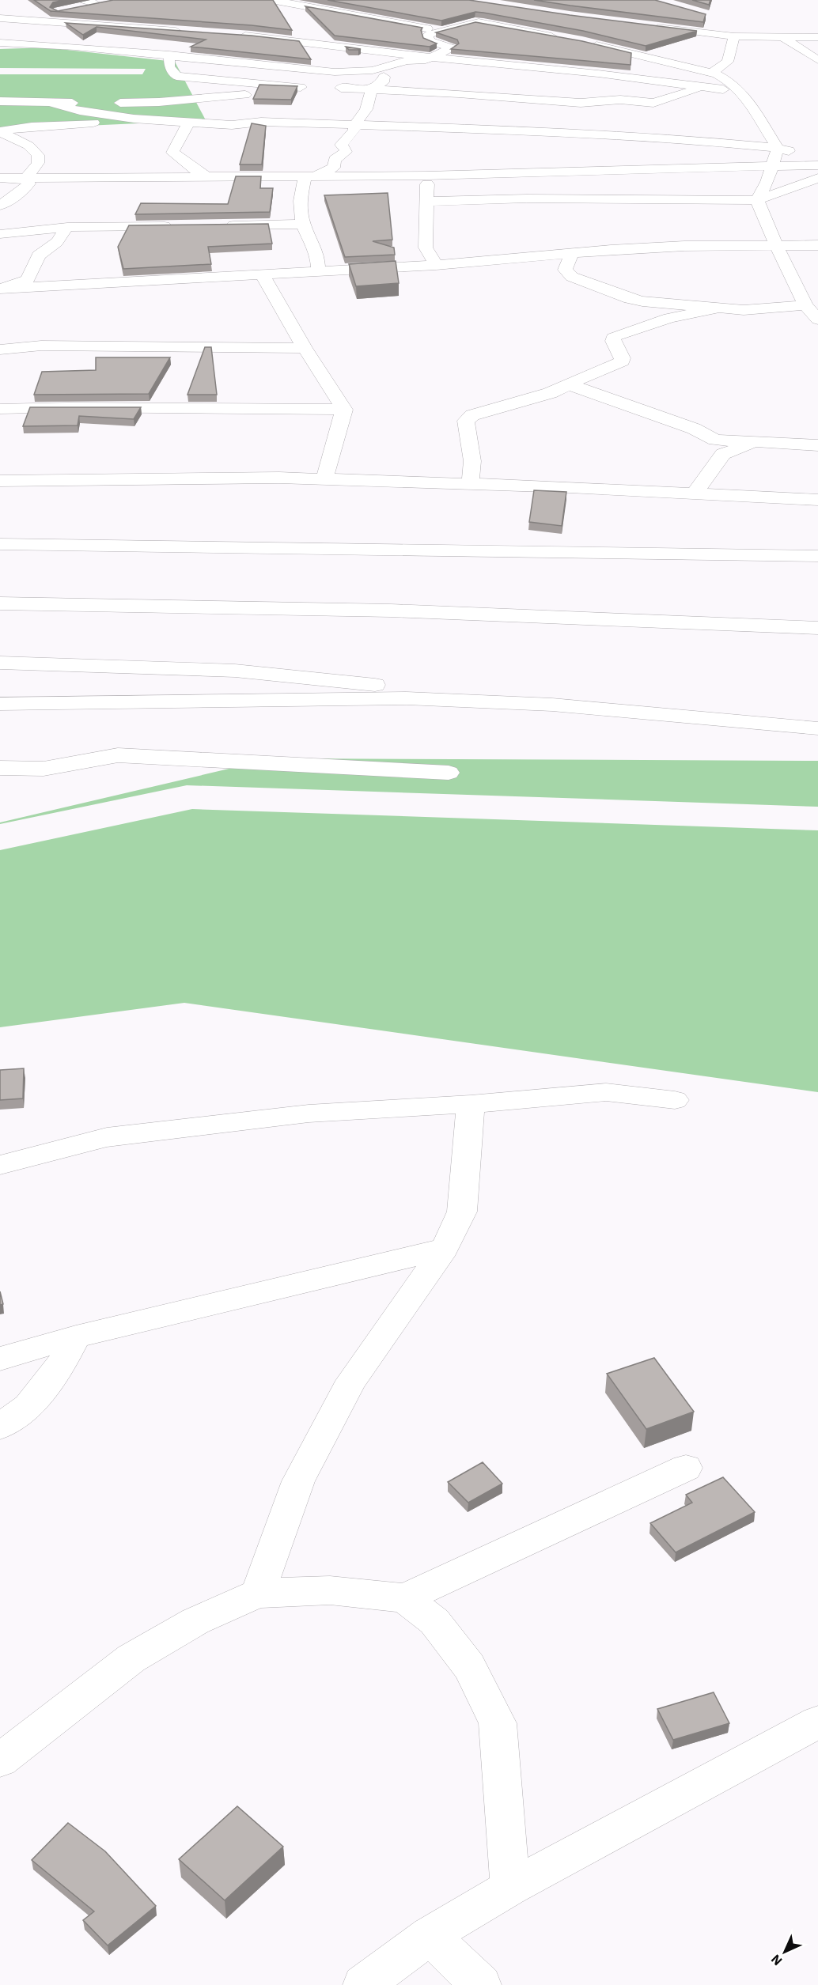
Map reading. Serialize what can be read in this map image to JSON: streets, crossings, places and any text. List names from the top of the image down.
{
  "north": "bottom left"
}
